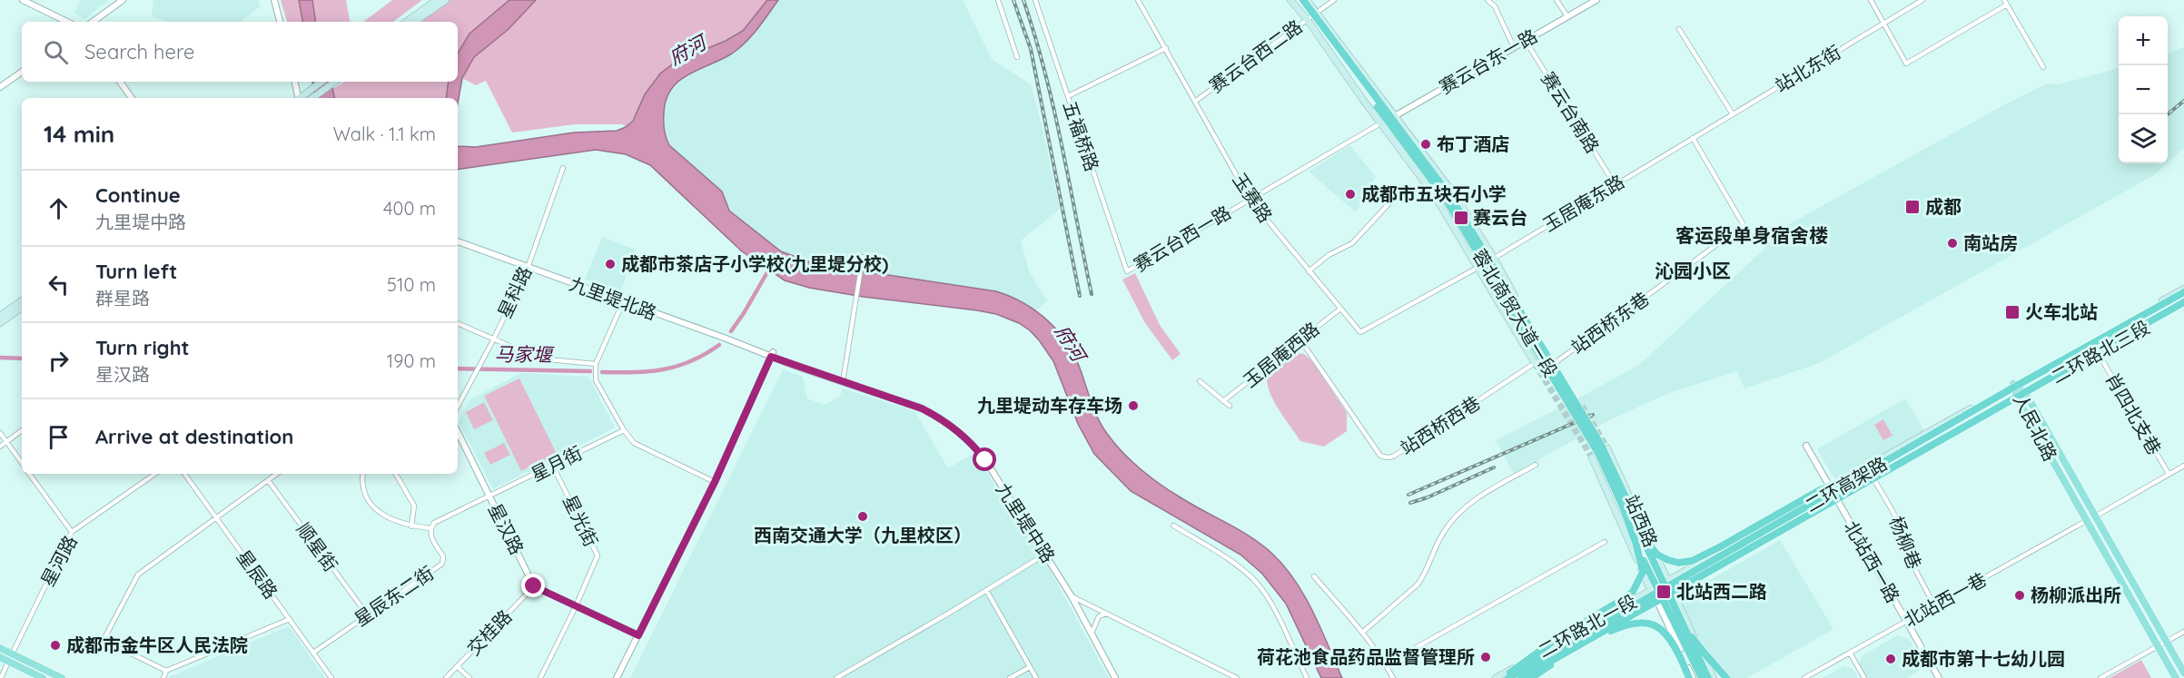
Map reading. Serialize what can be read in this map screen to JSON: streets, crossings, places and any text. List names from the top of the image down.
{
  "streets": {
    "highway": ["蓉北商贸大道一段", "二环高架路"],
    "main road": [
      "二环路北三段",
      "人民北路",
      "站西路",
      "二环路北一段"
    ],
    "street": [
      "赛云台西二路",
      "赛云台东一路",
      "站北东街",
      "赛云台南路",
      "五福桥路",
      "玉赛路",
      "玉居庵东路",
      "赛云台西一路",
      "星科路",
      "九里堤北路",
      "站西桥东巷",
      "玉居庵西路",
      "肖四北支巷",
      "站西桥西巷",
      "星月街",
      "星光街",
      "九里堤中路",
      "星汉路",
      "杨柳巷",
      "顺星街",
      "星河路",
      "北站西一路",
      "星辰路",
      "星辰东二街",
      "北站西一巷",
      "交桂路"
    ]
  },
  "crossings": [
    ["赛云台西二路", "玉赛路"],
    ["赛云台西二路", "蓉北商贸大道一段"],
    ["赛云台东一路", "赛云台南路"],
    ["赛云台东一路", "赛云台西一路"],
    ["赛云台东一路", "蓉北商贸大道一段"],
    ["站北东街", "玉居庵东路"],
    ["站北东街", "站西桥东巷"],
    ["赛云台南路", "玉居庵东路"],
    ["五福桥路", "赛云台西一路"],
    ["玉赛路", "玉居庵东路"],
    ["玉赛路", "赛云台西一路"],
    ["玉赛路", "玉居庵西路"],
    ["玉居庵东路", "蓉北商贸大道一段"],
    ["玉居庵东路", "站西桥东巷"],
    ["赛云台西一路", "蓉北商贸大道一段"],
    ["星科路", "九里堤北路"],
    ["九里堤北路", "九里堤中路"],
    ["蓉北商贸大道一段", "站西桥东巷"],
    ["蓉北商贸大道一段", "站西桥西巷"],
    ["二环路北三段", "肖四北支巷"],
    ["二环路北三段", "人民北路"],
    ["二环路北三段", "二环高架路"],
    ["二环路北三段", "杨柳巷"],
    ["二环路北三段", "北站西一路"],
    ["二环路北三段", "二环路北一段"],
    ["玉居庵西路", "站西桥西巷"],
    ["人民北路", "北站西一巷"],
    ["星月街", "星光街"],
    ["星月街", "星汉路"],
    ["站西路", "二环路北一段"],
    ["星汉路", "交桂路"],
    ["杨柳巷", "北站西一巷"],
    ["顺星街", "星辰东二街"],
    ["北站西一路", "北站西一巷"],
    ["北站西一路", "二环路北一段"],
    ["星辰路", "星辰东二街"]
  ],
  "districts": ["客运段单身宿舍楼", "沁园小区"],
  "water": ["府河", "马家堰"],
  "places": {
    "other": [
      "布丁酒店",
      "成都市五块石小学",
      "南站房",
      "成都市茶店子小学校(九里堤分校)",
      "九里堤动车存车场",
      "西南交通大学（九里校区）",
      "杨柳派出所",
      "成都市金牛区人民法院",
      "荷花池食品药品监督管理所",
      "成都市第十七幼儿园"
    ],
    "transit": [
      "成都",
      "赛云台",
      "火车北站",
      "北站西二路"
    ]
  },
  "page": {
    "map_buttons": ["+", "−"],
    "search": "Search here",
    "heading": ["14 min", "Walk · 1.1 km"],
    "list": [
      ["Continue", "九里堤中路", "400 m"],
      ["Turn left", "群星路", "510 m"],
      ["Turn right", "星汉路", "190 m"],
      "Arrive at destination"
    ]
  }
}
